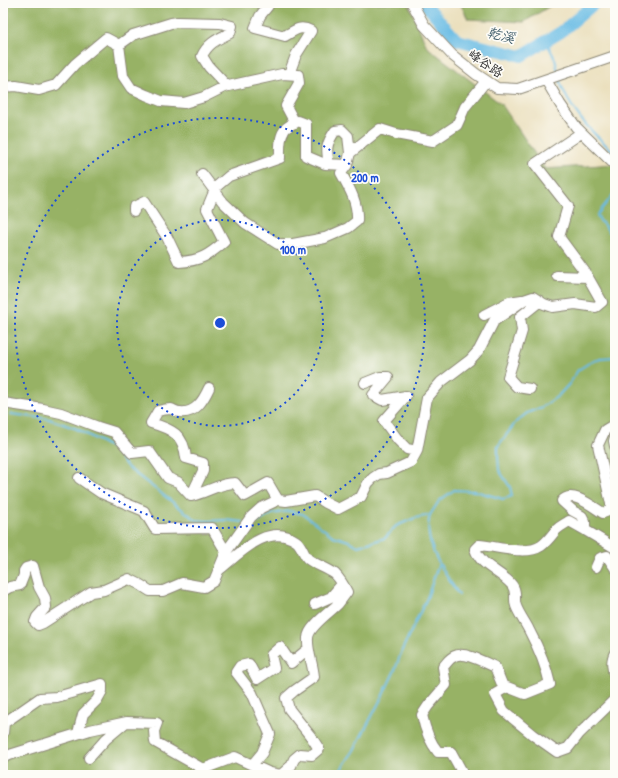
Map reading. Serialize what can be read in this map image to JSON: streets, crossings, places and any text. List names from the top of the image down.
{
  "streets": {
    "street": ["峰谷路"]
  },
  "water": ["乾溪"],
  "rings": ["200 m", "100 m"]
}
